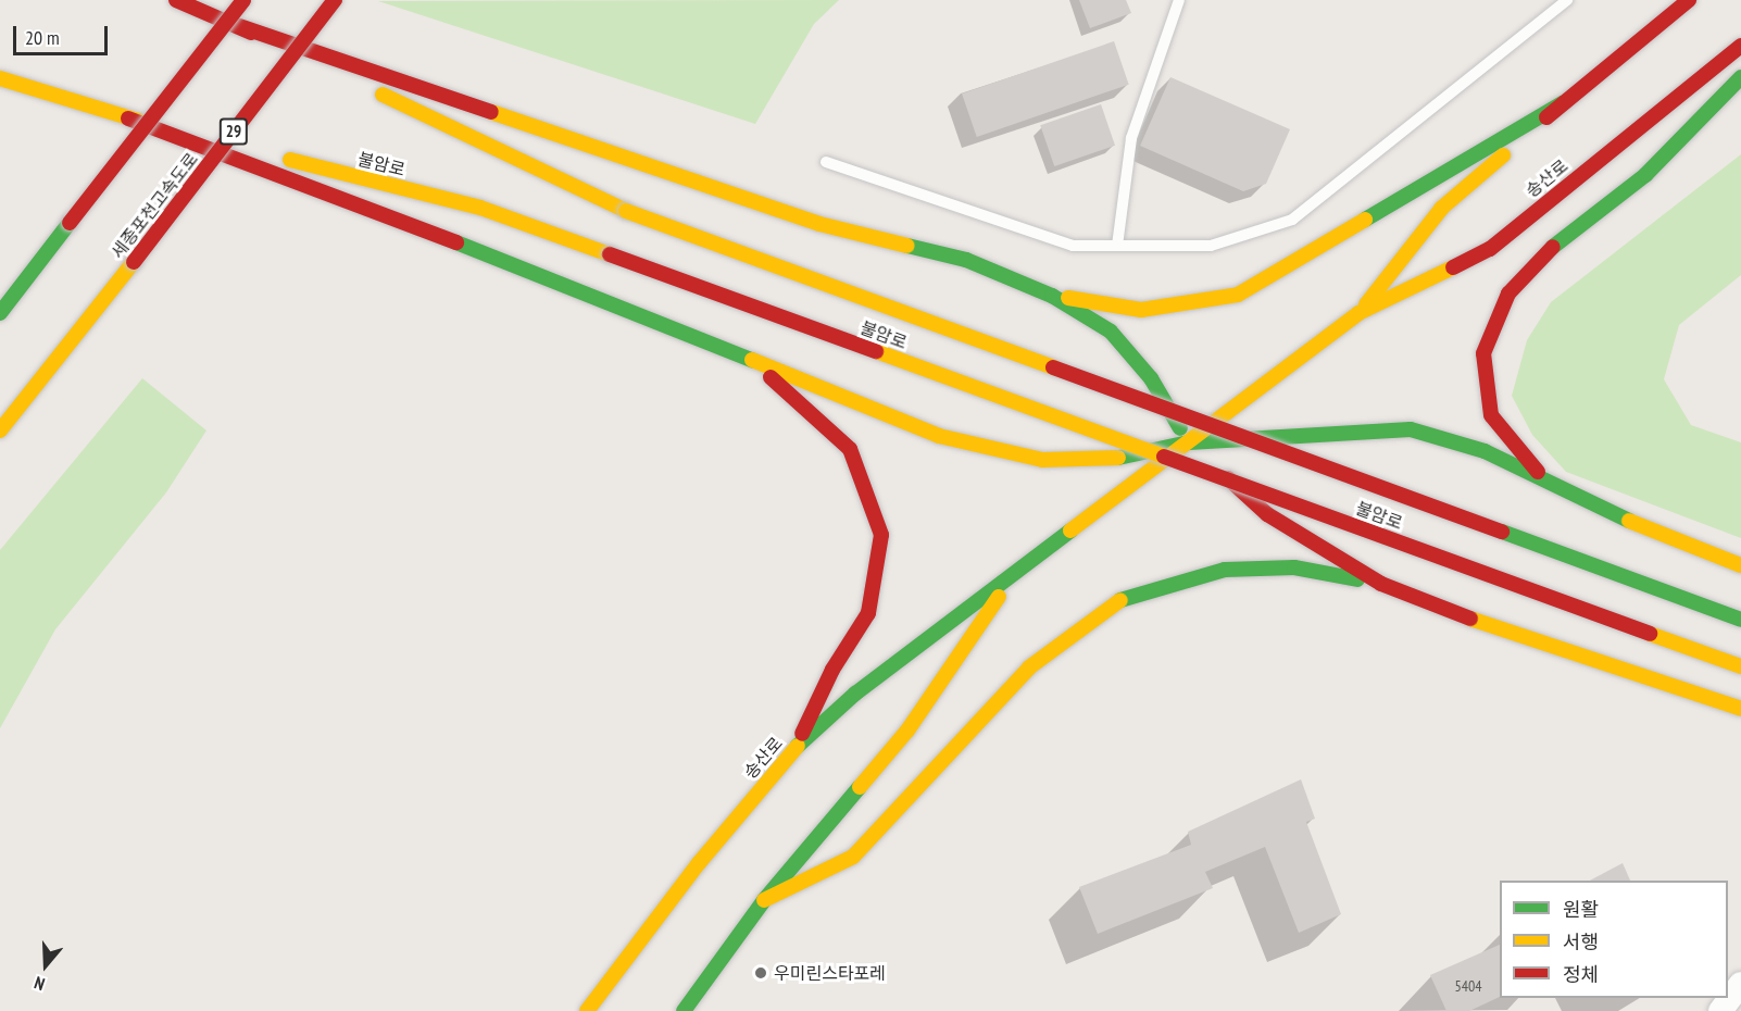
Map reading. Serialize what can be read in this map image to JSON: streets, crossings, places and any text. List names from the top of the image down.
{
  "streets": {
    "main road": [
      "29",
      "불암로",
      "송산로",
      "세종포천고속도로"
    ]
  },
  "places": ["우미린스타포레"],
  "house_numbers": ["5404"],
  "legend": ["원활", "서행", "정체"],
  "scale_bar": "20 m",
  "north": "bottom"
}
